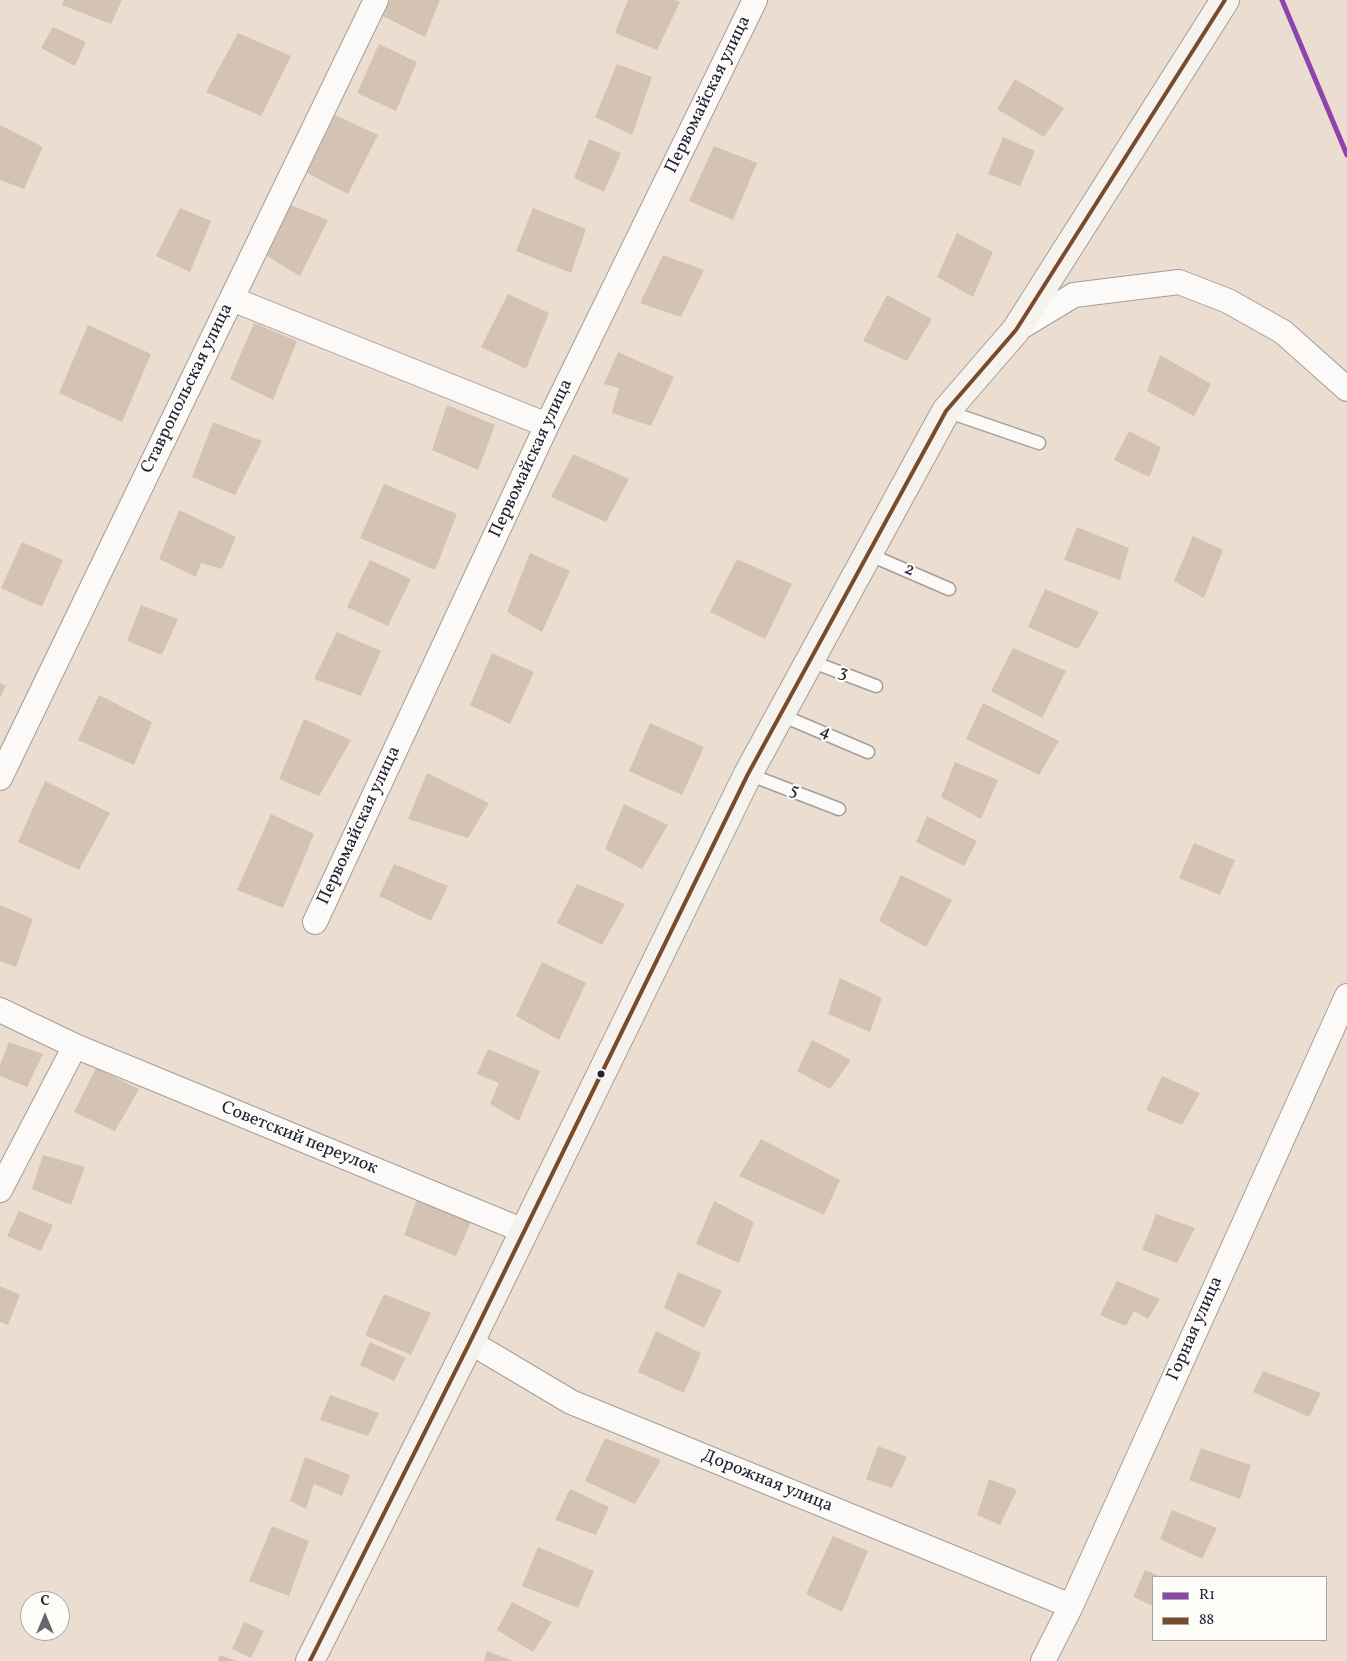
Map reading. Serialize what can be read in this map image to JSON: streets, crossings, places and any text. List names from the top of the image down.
{
  "streets": {
    "street": [
      "Первомайская улица",
      "Ставропольская улица",
      "Советский переулок",
      "Горная улица",
      "Дорожная улица"
    ],
    "lane": [
      "2",
      "3",
      "4",
      "5"
    ]
  },
  "crossings": [
    ["Горная улица", "Дорожная улица"]
  ],
  "lines": ["transit line R1", "transit line 88"],
  "legend": ["R1", "88"],
  "north": "top"
}
